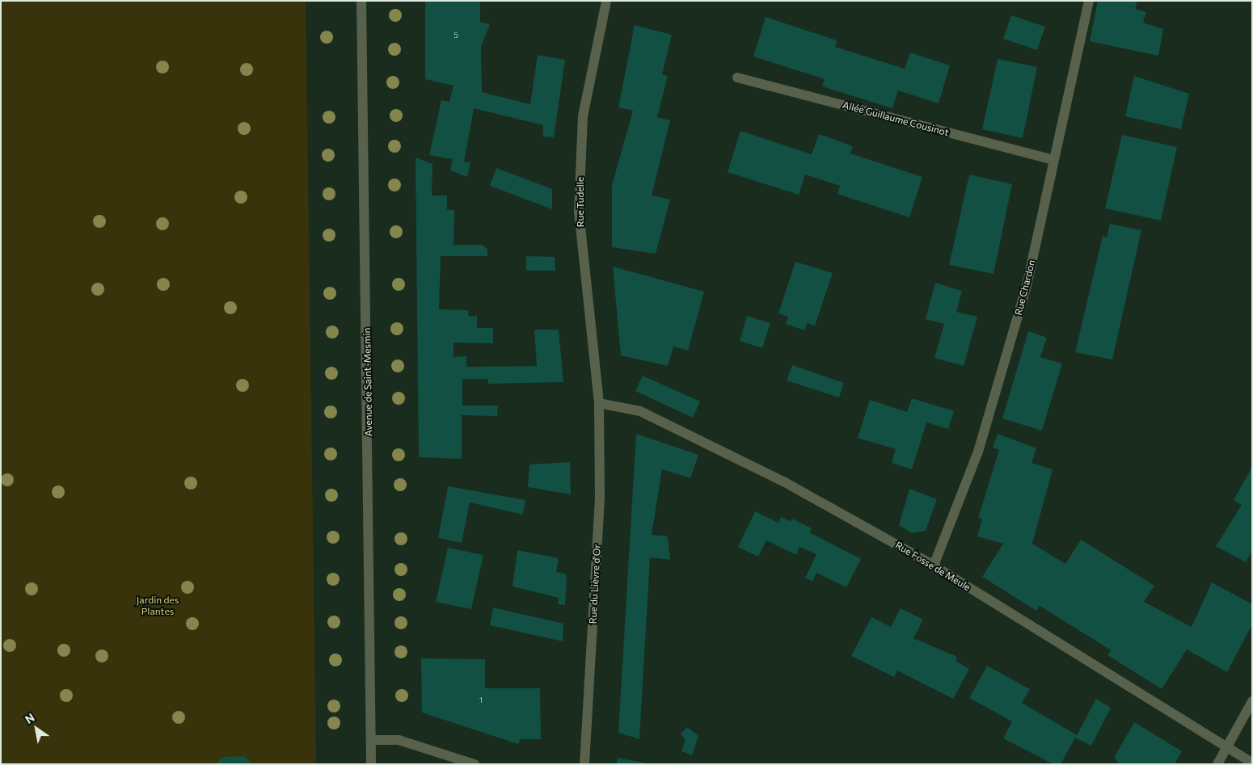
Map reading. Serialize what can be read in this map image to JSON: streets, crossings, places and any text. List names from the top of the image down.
{
  "streets": {
    "street": [
      "Allée Guillaume Cousinot",
      "Rue Tudelle",
      "Rue Chardon",
      "Avenue de Saint-Mesmin",
      "Rue Fosse de Meule",
      "Rue du Lièvre d'Or"
    ]
  },
  "crossings": [
    ["Allée Guillaume Cousinot", "Rue Chardon"],
    ["Rue Tudelle", "Rue Fosse de Meule"],
    ["Rue Tudelle", "Rue du Lièvre d'Or"],
    ["Rue Chardon", "Rue Fosse de Meule"],
    ["Rue Fosse de Meule", "Rue du Lièvre d'Or"]
  ],
  "parks": ["Jardin des Plantes"],
  "house_numbers": ["5", "1"],
  "north": "top left"
}
